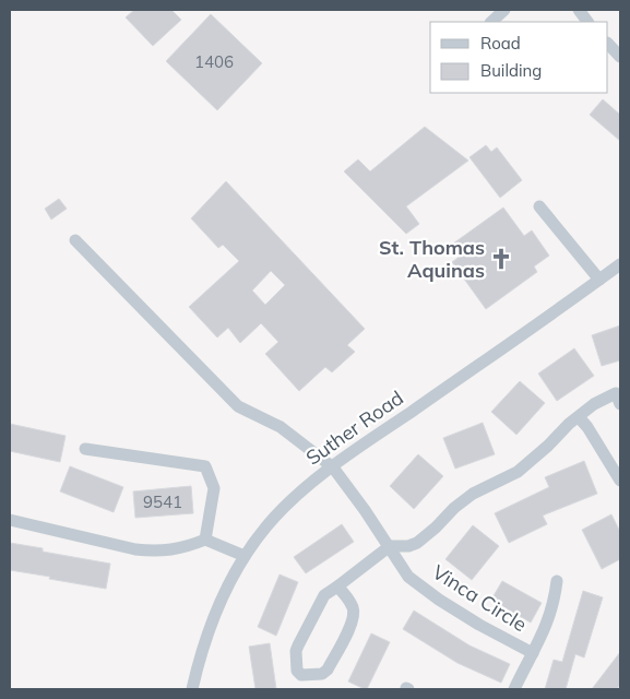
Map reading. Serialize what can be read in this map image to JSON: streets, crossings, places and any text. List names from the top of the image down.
{
  "streets": {
    "street": ["Suther Road", "Vinca Circle"]
  },
  "crossings": [
    ["Suther Road", "Vinca Circle"]
  ],
  "places": {
    "church": ["St. Thomas Aquinas"]
  },
  "house_numbers": ["1406", "9541"],
  "legend": ["Road", "Building"]
}
